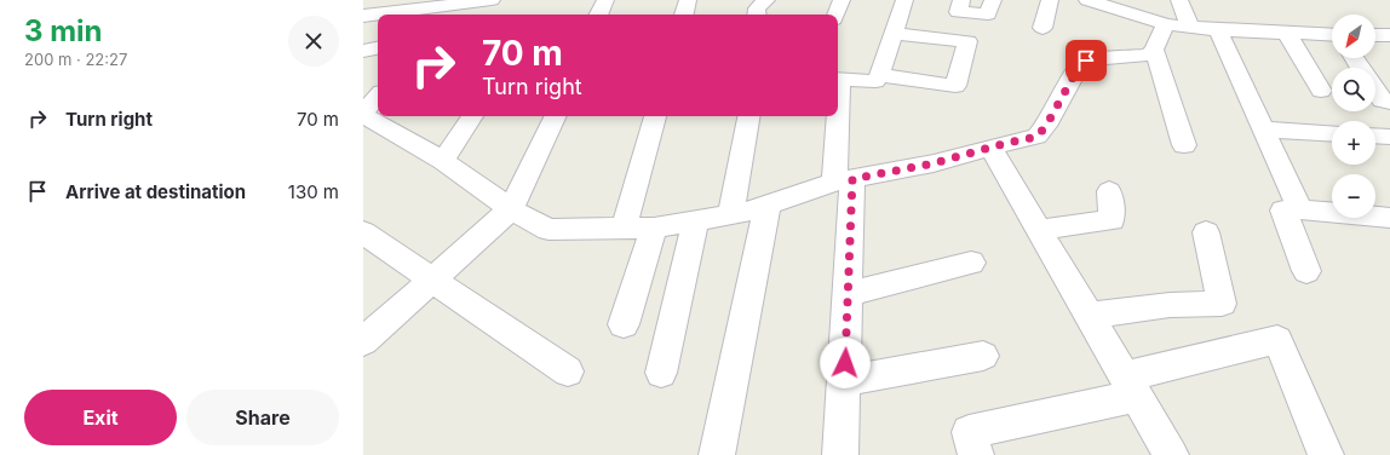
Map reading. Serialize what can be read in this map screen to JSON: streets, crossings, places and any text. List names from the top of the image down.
{
  "north": "bottom left",
  "page": {
    "heading": ["3 min", "200 m · 22:27"],
    "map_buttons": ["+", "−"],
    "turn": ["70 m", "Turn right"],
    "list": [
      {
        "name": "Turn right",
        "value": "70 m"
      },
      {
        "name": "Arrive at destination",
        "value": "130 m"
      }
    ],
    "buttons": ["Exit", "Share"]
  }
}
